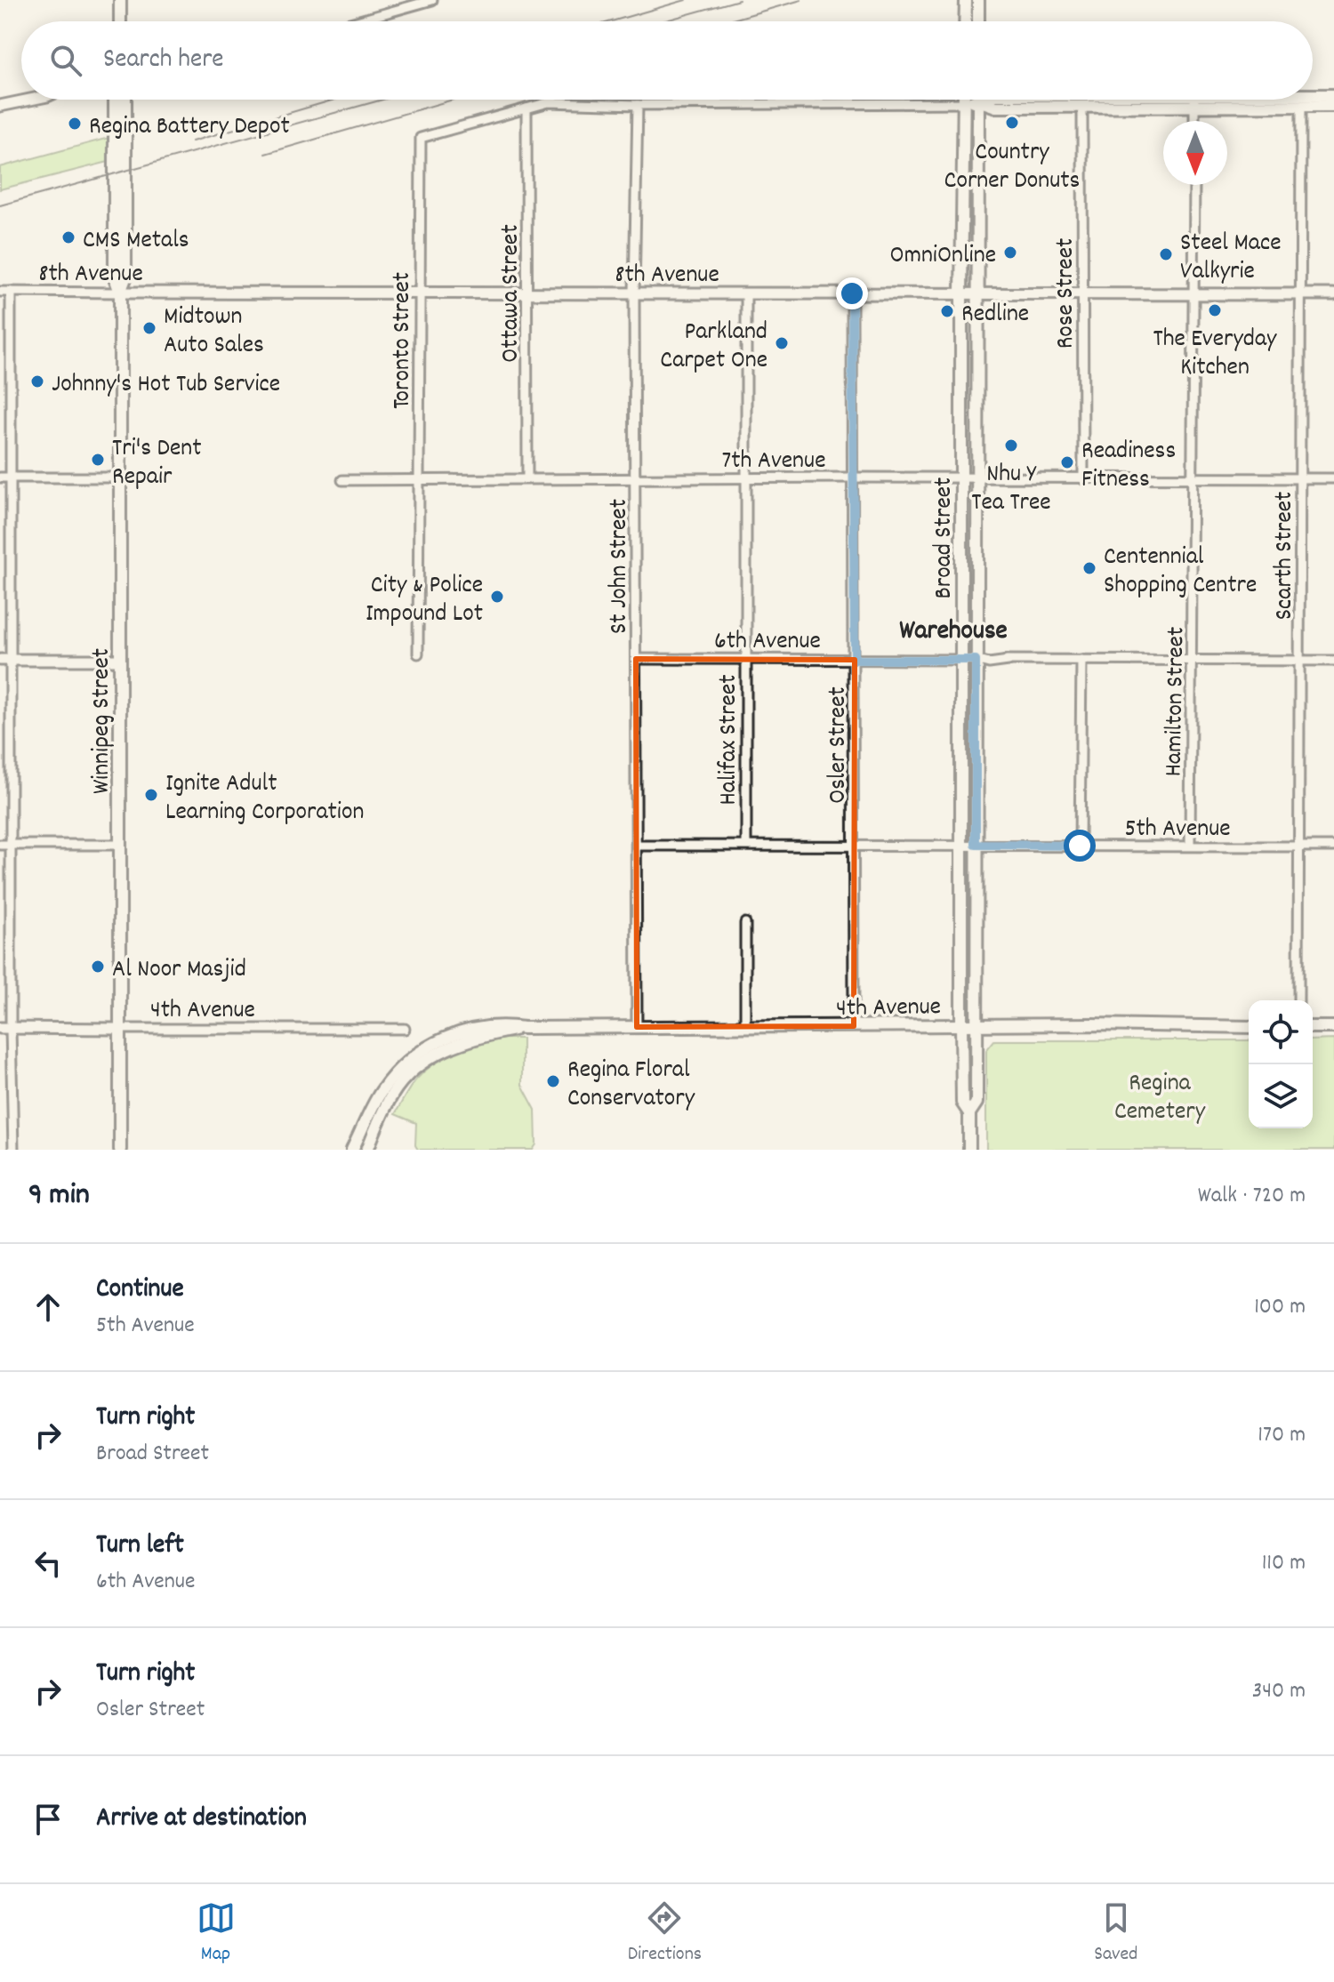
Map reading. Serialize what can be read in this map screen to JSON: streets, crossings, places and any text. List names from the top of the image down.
{
  "streets": {
    "main road": ["Broad Street", "Winnipeg Street", "4th Avenue"],
    "street": [
      "8th Avenue",
      "Ottawa Street",
      "Rose Street",
      "Toronto Street",
      "7th Avenue",
      "Scarth Street",
      "St John Street",
      "6th Avenue",
      "Hamilton Street",
      "Halifax Street",
      "Osler Street",
      "5th Avenue"
    ]
  },
  "crossings": [
    ["8th Avenue", "Ottawa Street"],
    ["8th Avenue", "Rose Street"],
    ["8th Avenue", "Toronto Street"],
    ["8th Avenue", "Broad Street"],
    ["8th Avenue", "Scarth Street"],
    ["8th Avenue", "St John Street"],
    ["8th Avenue", "Hamilton Street"],
    ["8th Avenue", "Winnipeg Street"],
    ["8th Avenue", "Halifax Street"],
    ["8th Avenue", "Osler Street"],
    ["Ottawa Street", "Toronto Street"],
    ["Ottawa Street", "7th Avenue"],
    ["Rose Street", "7th Avenue"],
    ["Toronto Street", "7th Avenue"],
    ["7th Avenue", "Broad Street"],
    ["7th Avenue", "Scarth Street"],
    ["7th Avenue", "St John Street"],
    ["7th Avenue", "Hamilton Street"],
    ["7th Avenue", "Halifax Street"],
    ["7th Avenue", "Osler Street"],
    ["Broad Street", "6th Avenue"],
    ["Broad Street", "5th Avenue"],
    ["Broad Street", "4th Avenue"],
    ["Scarth Street", "6th Avenue"],
    ["Scarth Street", "5th Avenue"],
    ["St John Street", "6th Avenue"],
    ["St John Street", "5th Avenue"],
    ["St John Street", "4th Avenue"],
    ["6th Avenue", "Hamilton Street"],
    ["6th Avenue", "Halifax Street"],
    ["6th Avenue", "Osler Street"],
    ["Hamilton Street", "5th Avenue"],
    ["Winnipeg Street", "4th Avenue"],
    ["Halifax Street", "5th Avenue"],
    ["Osler Street", "5th Avenue"],
    ["Osler Street", "4th Avenue"]
  ],
  "districts": ["Warehouse"],
  "parks": ["Regina Cemetery"],
  "places": [
    "Country Corner Donuts",
    "Regina Battery Depot",
    "CMS Metals",
    "OmniOnline",
    "Steel Mace Valkyrie",
    "The Everyday Kitchen",
    "Redline",
    "Midtown Auto Sales",
    "Parkland Carpet One",
    "Johnny's Hot Tub Service",
    "Nhu Y Tea Tree",
    "Tri's Dent Repair",
    "Readiness Fitness",
    "Centennial Shopping Centre",
    "City & Police Impound Lot",
    "Ignite Adult Learning Corporation",
    "Al Noor Masjid",
    "Regina Floral Conservatory"
  ],
  "north": "bottom",
  "page": {
    "search": "Search here",
    "heading": ["9 min", "Walk · 720 m"],
    "list": [
      ["Continue", "5th Avenue", "100 m"],
      ["Turn right", "Broad Street", "170 m"],
      ["Turn left", "6th Avenue", "110 m"],
      ["Turn right", "Osler Street", "340 m"],
      "Arrive at destination"
    ],
    "nav": ["Map", "Directions", "Saved"]
  }
}
